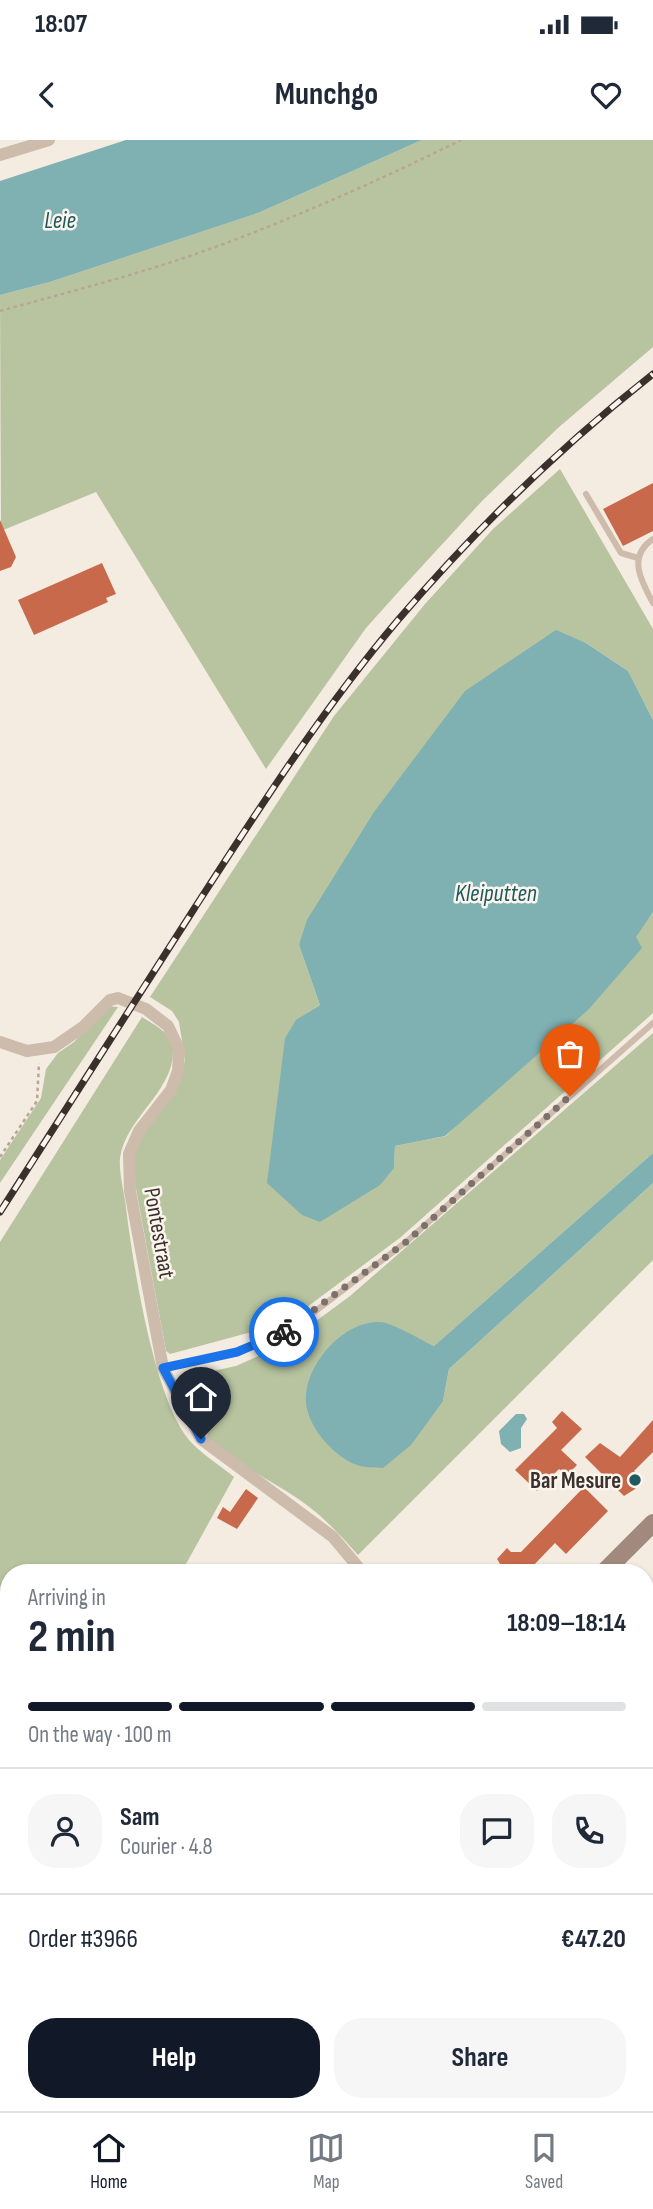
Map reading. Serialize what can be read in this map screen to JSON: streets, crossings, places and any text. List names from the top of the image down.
{
  "streets": {
    "street": ["Pontestraat"]
  },
  "water": ["Leie", "Kleiputten"],
  "places": ["Bar Mesure"],
  "page": {
    "status": "18:07",
    "header": "Munchgo",
    "heading": ["2 min", "Arriving in", "18:09–18:14"],
    "panel": [
      "Sam",
      "Courier · 4.8",
      "Order #3966",
      "€47.20"
    ],
    "bar": "On the way · 100 m",
    "buttons": ["Help", "Share"],
    "tabs": ["Home", "Map", "Saved"]
  }
}
